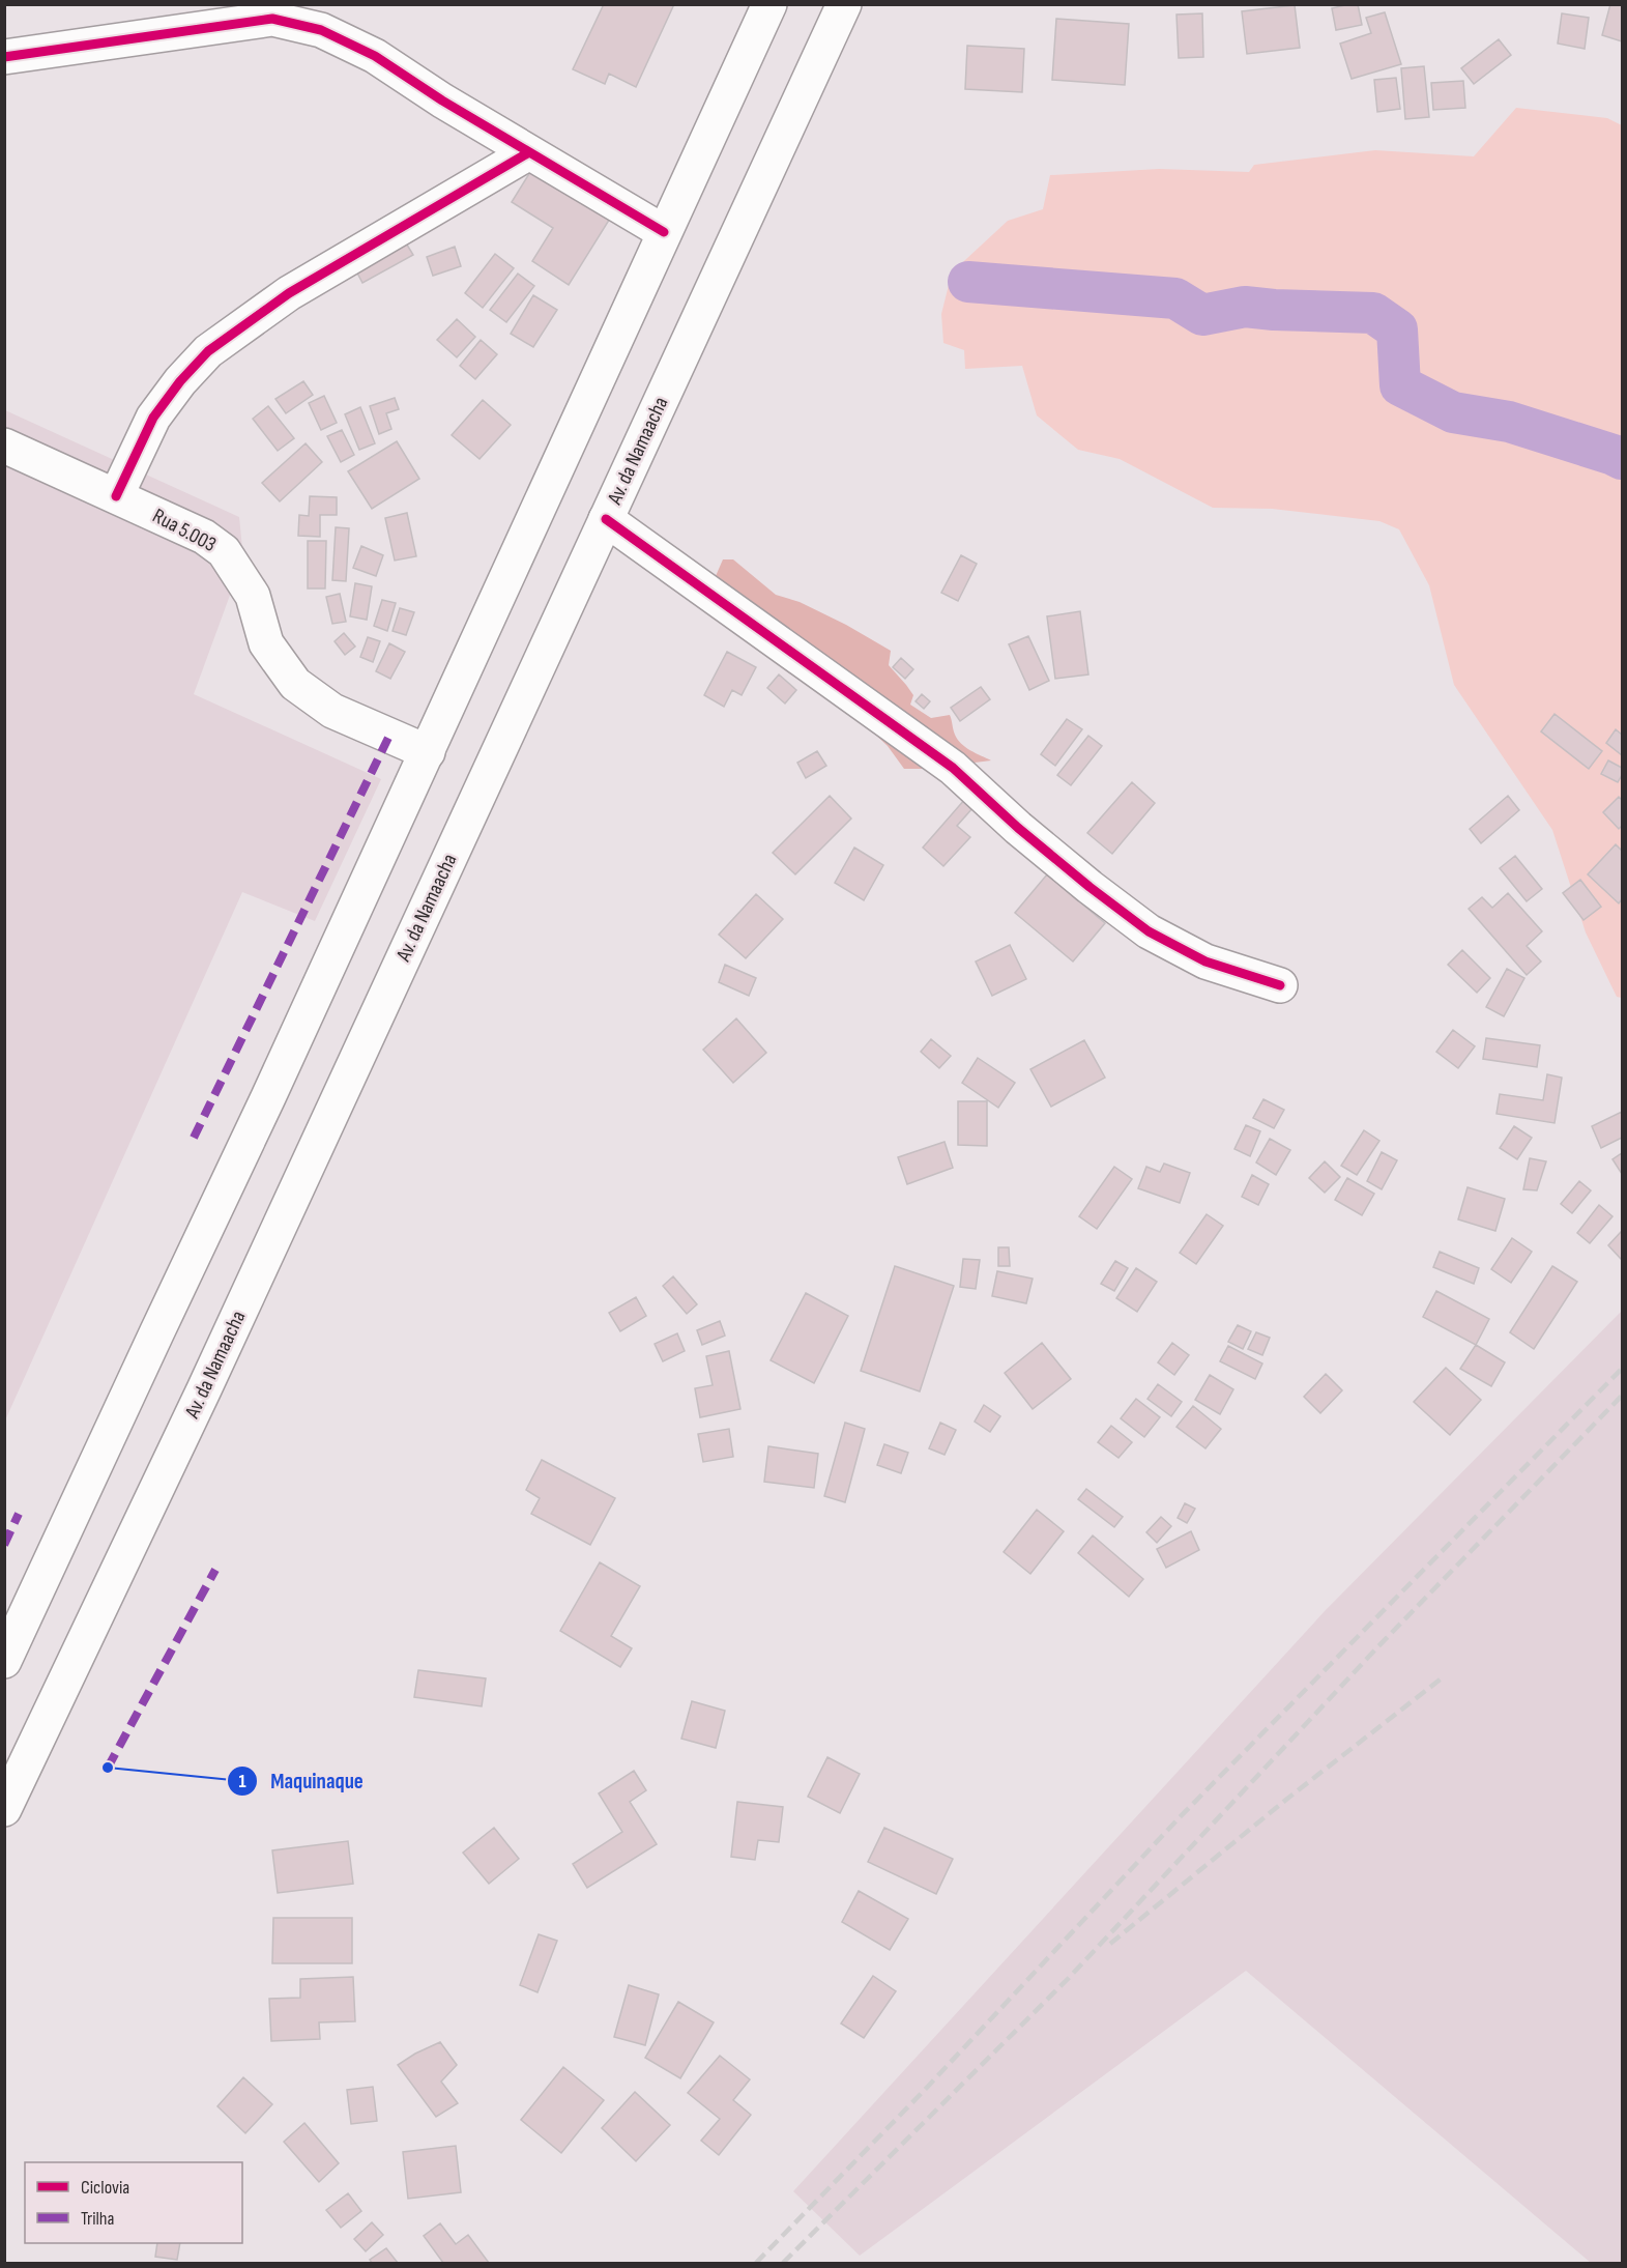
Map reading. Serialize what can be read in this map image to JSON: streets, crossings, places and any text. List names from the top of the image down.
{
  "streets": {
    "main road": ["Av. da Namaacha", "Rua 5.003"]
  },
  "places": ["Maquinaque"],
  "legend": ["Ciclovia", "Trilha"]
}
